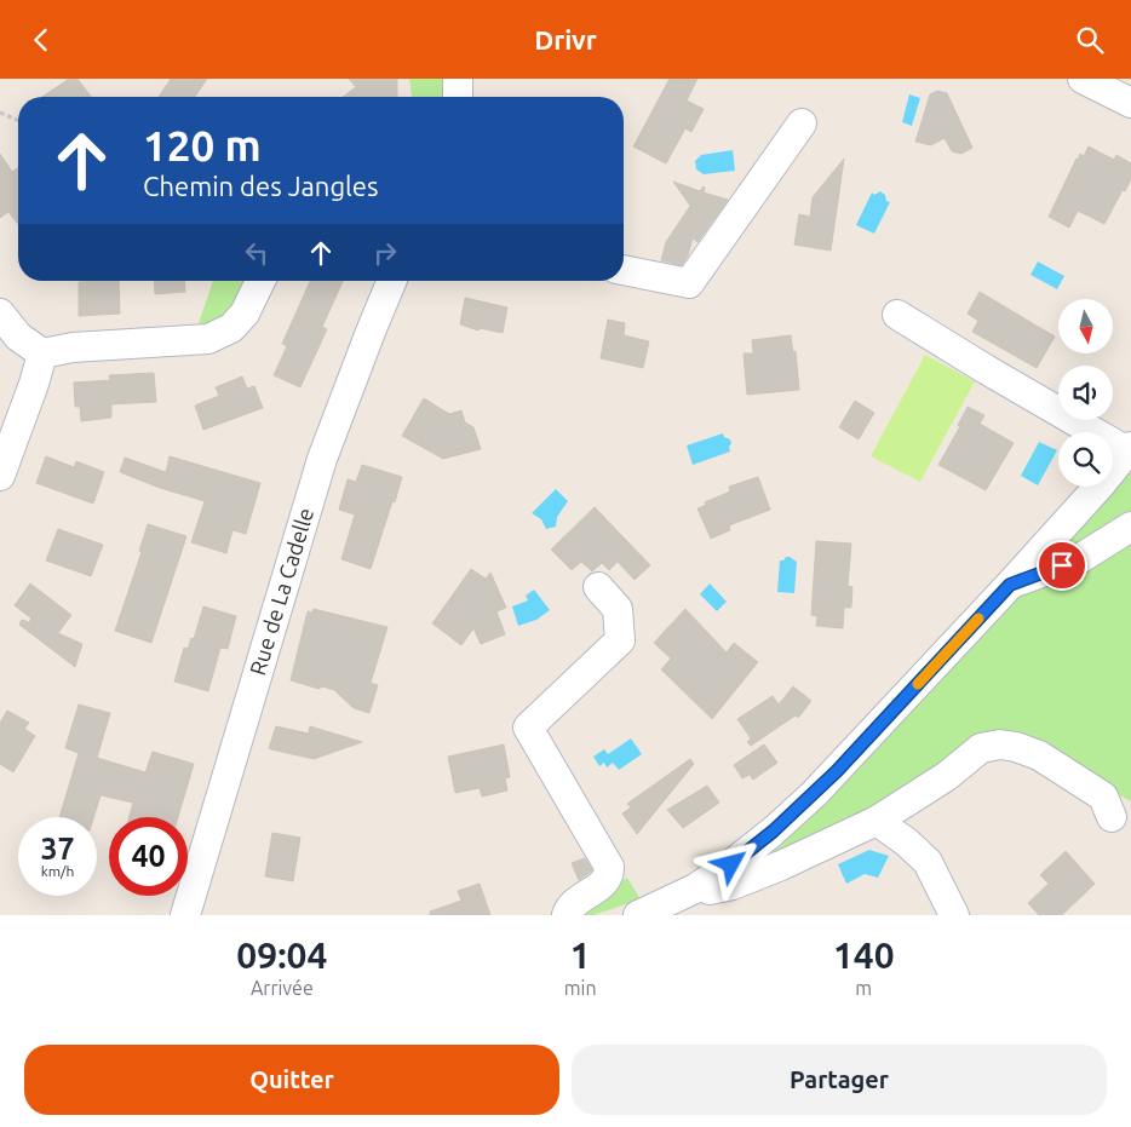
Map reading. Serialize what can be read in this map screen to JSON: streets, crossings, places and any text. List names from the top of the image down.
{
  "streets": {
    "street": ["Rue de La Cadelle"]
  },
  "north": "bottom",
  "page": {
    "header": "Drivr",
    "turn": ["120 m", "Chemin des Jangles"],
    "speed": "37 km/h",
    "limit": "40",
    "eta": [
      "09:04",
      "Arrivée",
      "1",
      "min",
      "140",
      "m"
    ],
    "buttons": ["Quitter", "Partager"]
  }
}
